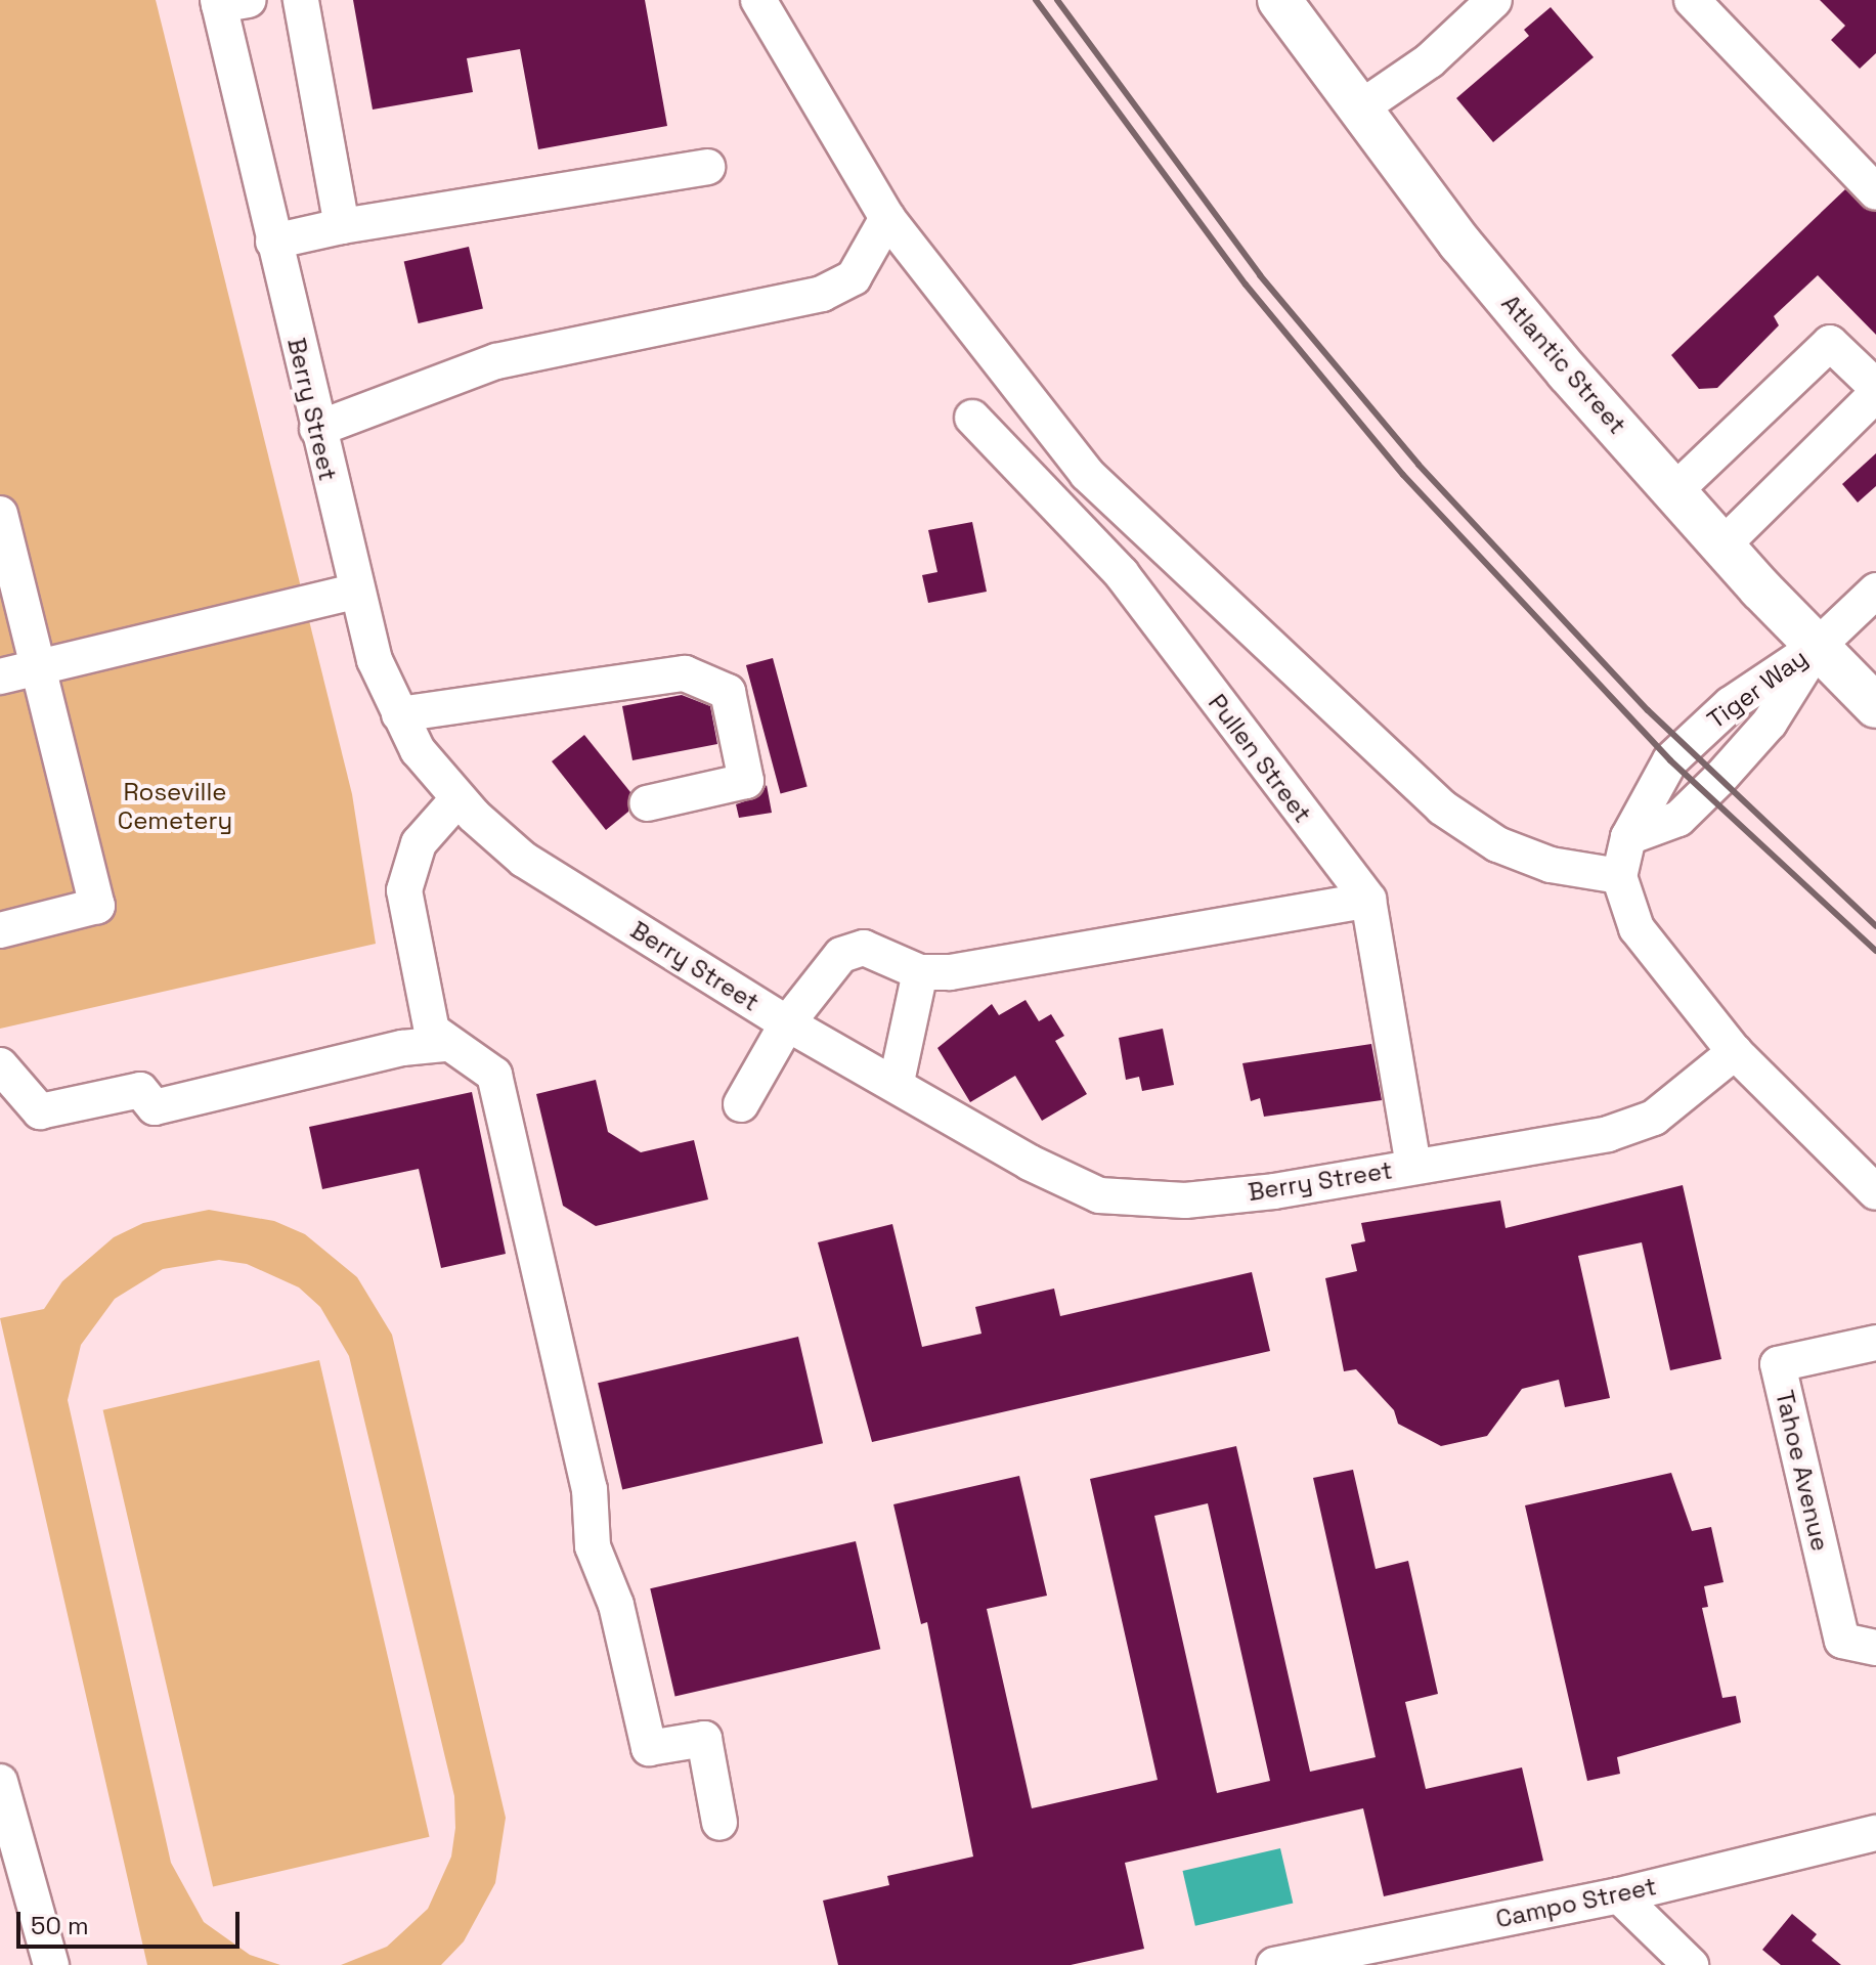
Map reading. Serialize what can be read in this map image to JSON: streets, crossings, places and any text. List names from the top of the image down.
{
  "streets": {
    "main road": ["Atlantic Street"],
    "street": [
      "Berry Street",
      "Tiger Way",
      "Pullen Street",
      "Tahoe Avenue",
      "Campo Street"
    ]
  },
  "crossings": [
    ["Atlantic Street", "Tiger Way"],
    ["Berry Street", "Pullen Street"]
  ],
  "parks": ["Roseville Cemetery"],
  "scale_bar": "50 m"
}
